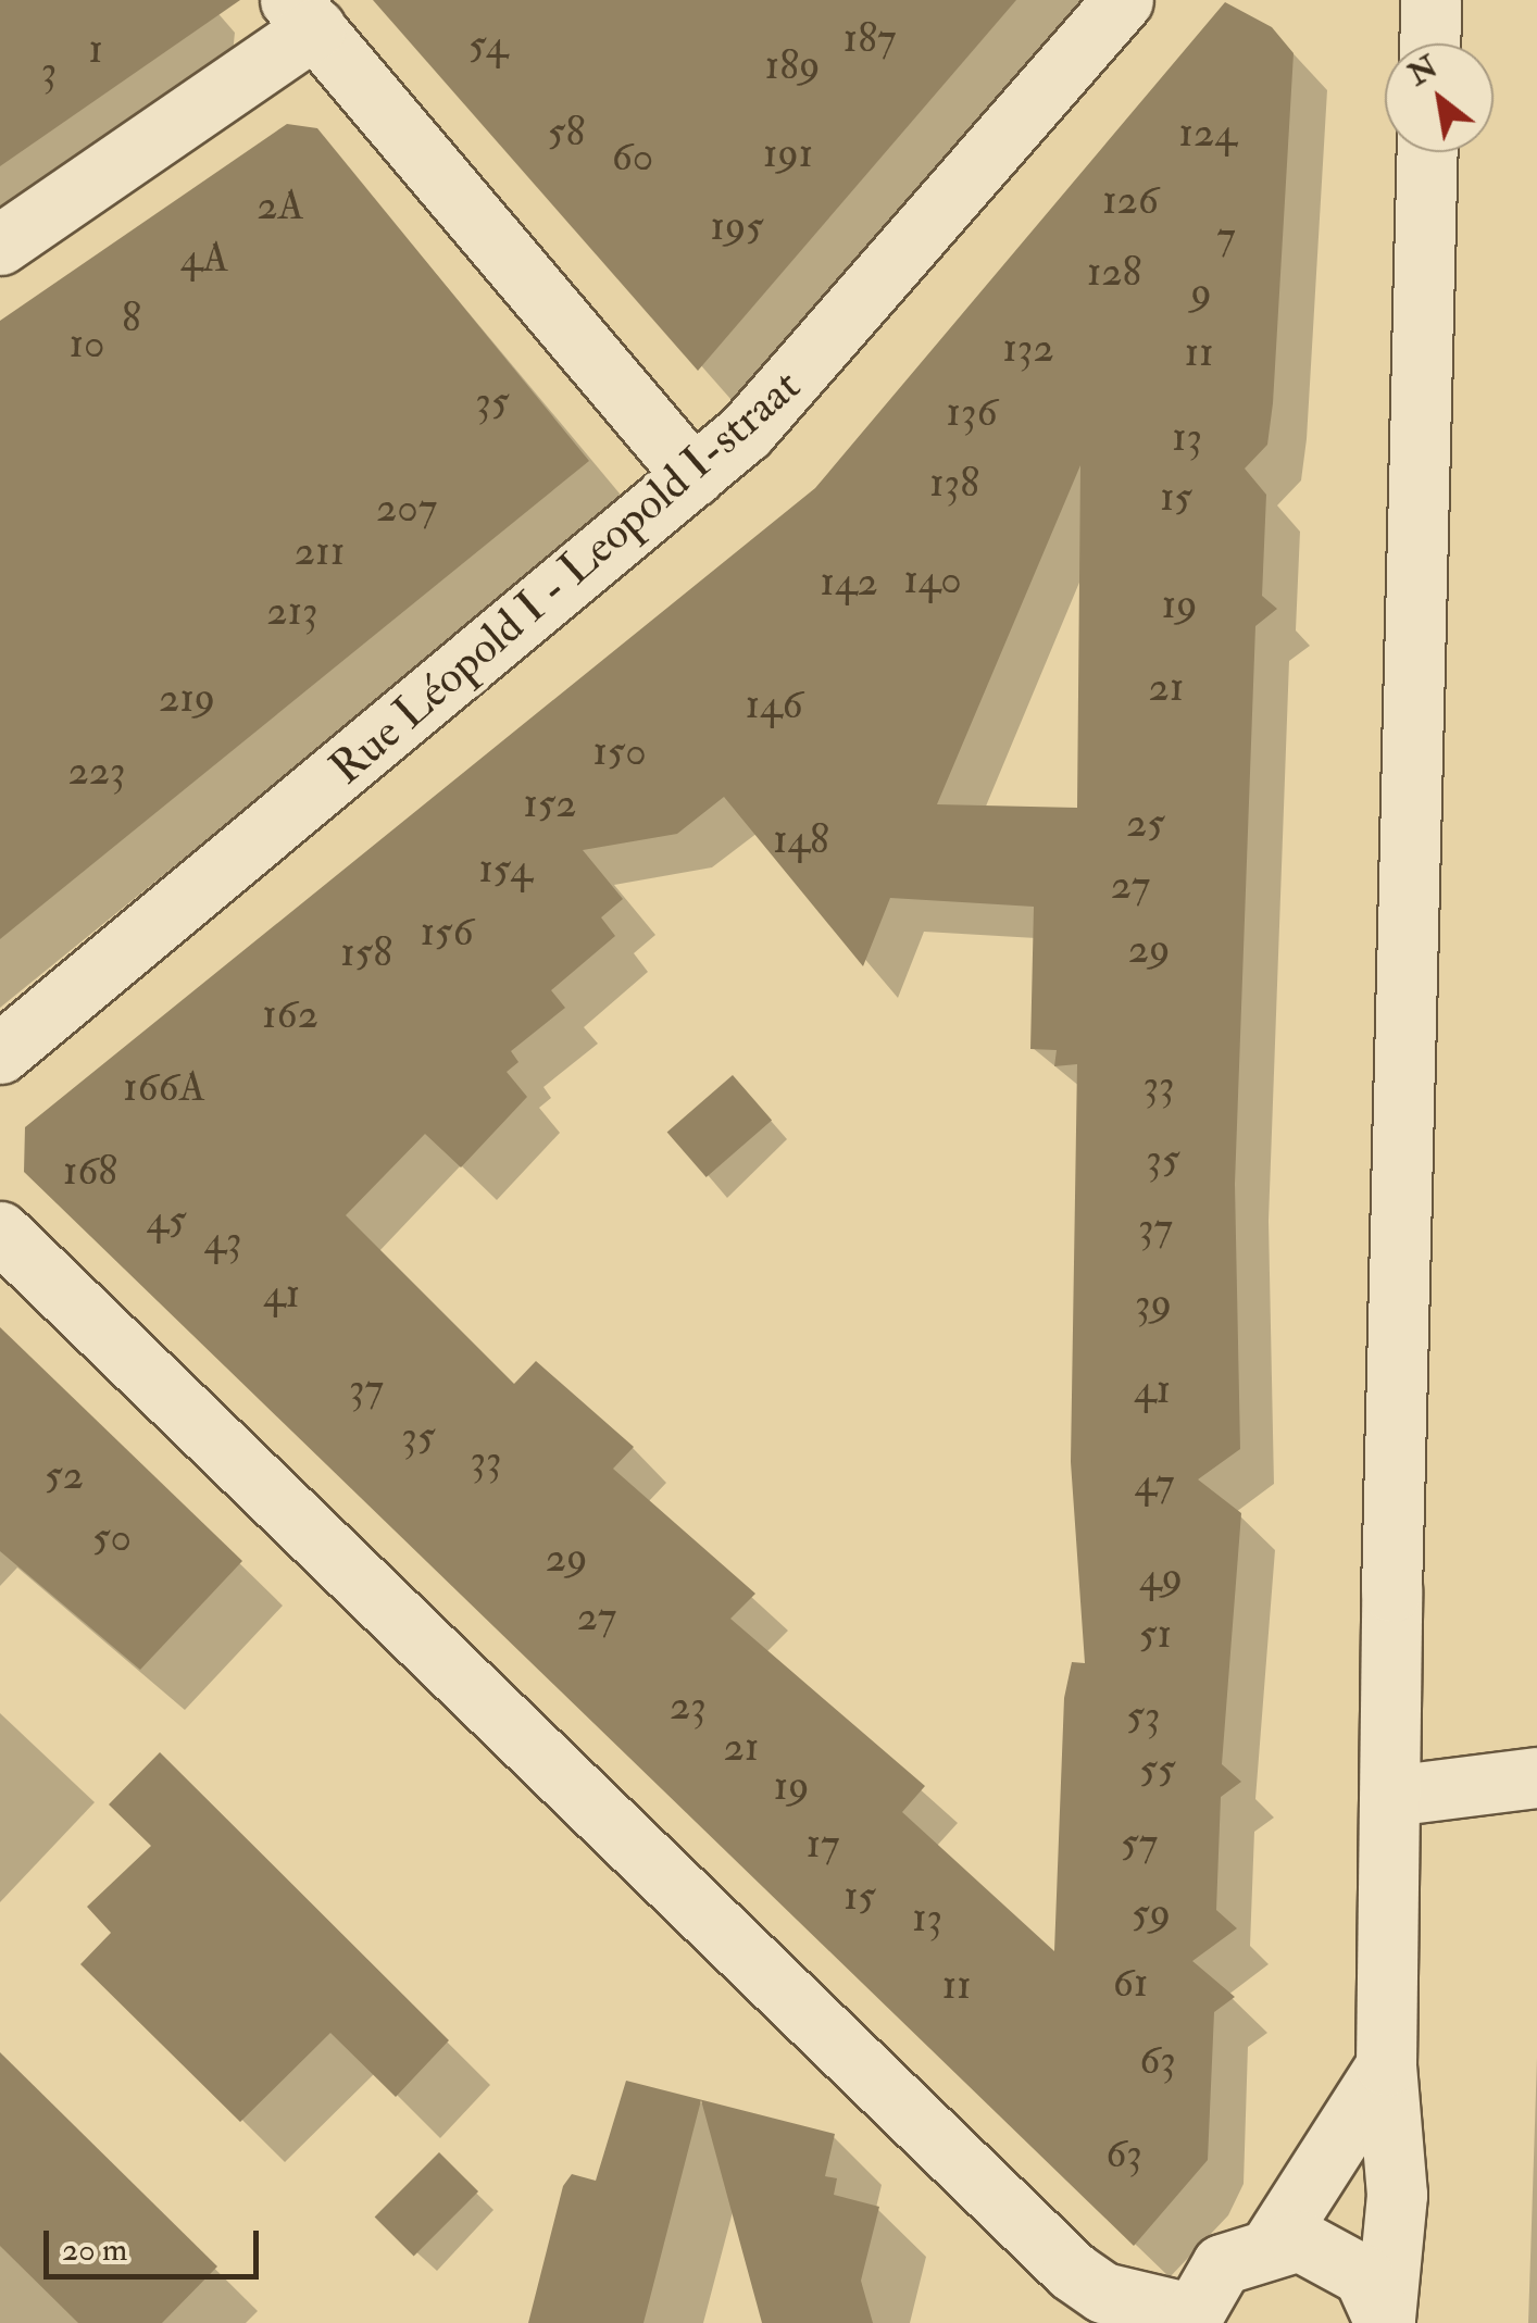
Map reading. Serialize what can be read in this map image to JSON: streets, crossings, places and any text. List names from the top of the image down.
{
  "streets": {
    "street": ["Rue Léopold I - Leopold I-straat"]
  },
  "house_numbers": [
    "187",
    "54",
    "1",
    "189",
    "3",
    "58",
    "124",
    "191",
    "60",
    "126",
    "2A",
    "195",
    "7",
    "4A",
    "128",
    "9",
    "8",
    "10",
    "132",
    "11",
    "35",
    "136",
    "13",
    "138",
    "15",
    "207",
    "211",
    "140",
    "142",
    "19",
    "213",
    "21",
    "219",
    "146",
    "150",
    "223",
    "152",
    "25",
    "148",
    "154",
    "27",
    "156",
    "29",
    "158",
    "162",
    "33",
    "166A",
    "35",
    "168",
    "45",
    "37",
    "43",
    "41",
    "39",
    "37",
    "41",
    "35",
    "33",
    "52",
    "47",
    "50",
    "29",
    "49",
    "27",
    "51",
    "23",
    "53",
    "21",
    "55",
    "19",
    "57",
    "17",
    "15",
    "59",
    "13",
    "61",
    "11",
    "63",
    "63"
  ],
  "scale_bar": "20 m",
  "north": "top left"
}
